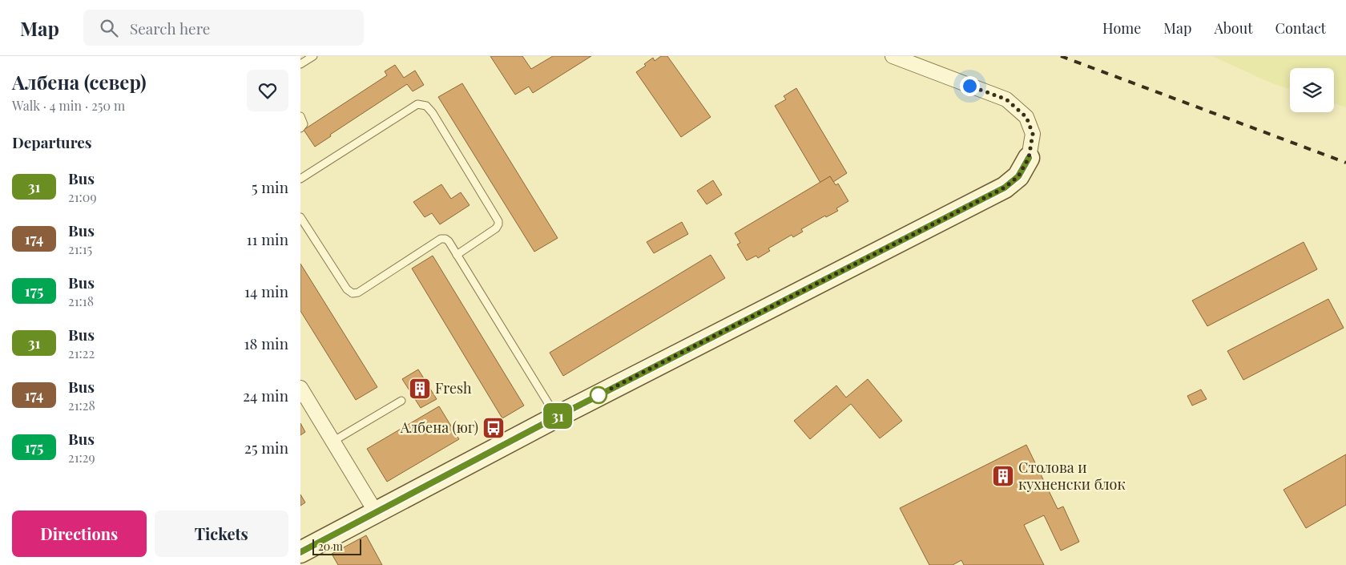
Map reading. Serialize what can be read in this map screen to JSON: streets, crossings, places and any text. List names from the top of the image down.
{
  "places": {
    "building": ["Fresh", "Столова и кухненски блок"],
    "bus stop": ["Албена (юг)"]
  },
  "lines": ["bus line 31"],
  "scale_bar": "20 m",
  "page": {
    "header": "Map",
    "search": "Search here",
    "nav": [
      "Home",
      "Map",
      "About",
      "Contact"
    ],
    "heading": [
      ["Албена (север)", "Walk · 4 min · 250 m"],
      "Departures"
    ],
    "on_map": "31",
    "list": [
      {
        "mark": "31",
        "name": "Bus",
        "note": "21:09",
        "value": "5 min"
      },
      {
        "mark": "174",
        "name": "Bus",
        "note": "21:15",
        "value": "11 min"
      },
      {
        "mark": "175",
        "name": "Bus",
        "note": "21:18",
        "value": "14 min"
      },
      {
        "mark": "31",
        "name": "Bus",
        "note": "21:22",
        "value": "18 min"
      },
      {
        "mark": "174",
        "name": "Bus",
        "note": "21:28",
        "value": "24 min"
      },
      {
        "mark": "175",
        "name": "Bus",
        "note": "21:29",
        "value": "25 min"
      }
    ],
    "buttons": ["Directions", "Tickets"],
    "scale": "20 m"
  }
}
